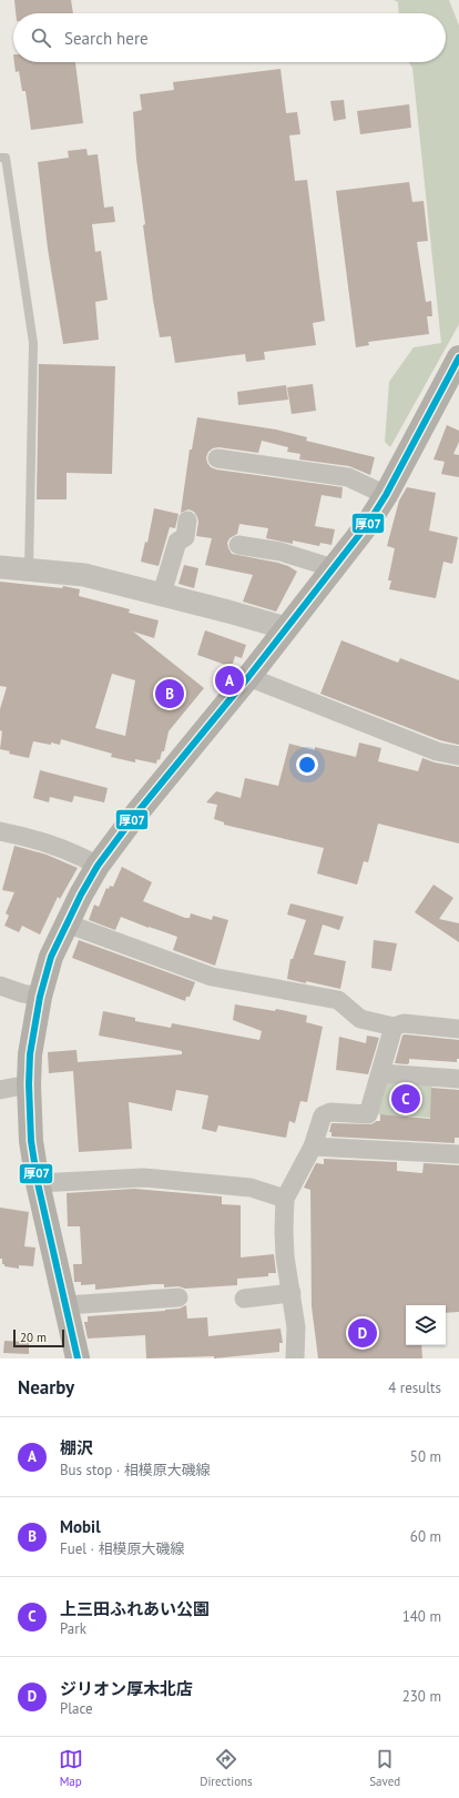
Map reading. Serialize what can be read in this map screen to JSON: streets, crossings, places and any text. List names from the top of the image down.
{
  "lines": ["transit line 厚07"],
  "scale_bar": "20 m",
  "page": {
    "search": "Search here",
    "pins": [
      "A",
      "B",
      "C",
      "D"
    ],
    "scale": "20 m",
    "heading": ["Nearby", "4 results"],
    "list": [
      {
        "mark": "A",
        "name": "棚沢",
        "note": "Bus stop · 相模原大磯線",
        "value": "50 m"
      },
      {
        "mark": "B",
        "name": "Mobil",
        "note": "Fuel · 相模原大磯線",
        "value": "60 m"
      },
      {
        "mark": "C",
        "name": "上三田ふれあい公園",
        "note": "Park",
        "value": "140 m"
      },
      {
        "mark": "D",
        "name": "ジリオン厚木北店",
        "note": "Place",
        "value": "230 m"
      }
    ],
    "nav": ["Map", "Directions", "Saved"]
  }
}
